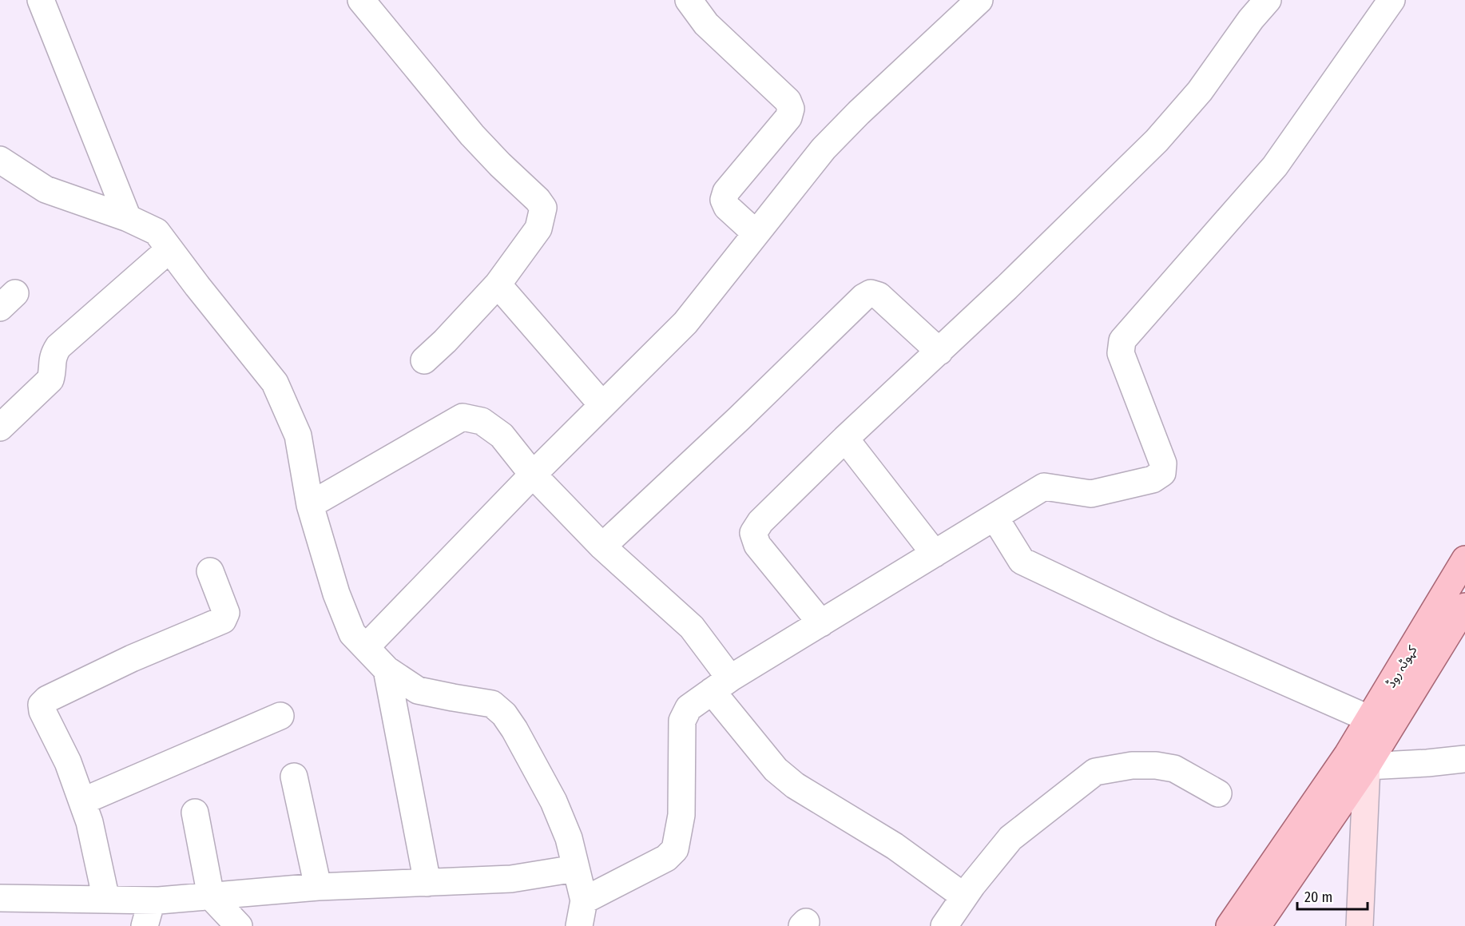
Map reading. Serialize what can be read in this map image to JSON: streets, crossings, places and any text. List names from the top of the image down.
{
  "streets": {
    "main road": ["کہوٹہ روڈ"]
  },
  "scale_bar": "20 m"
}
